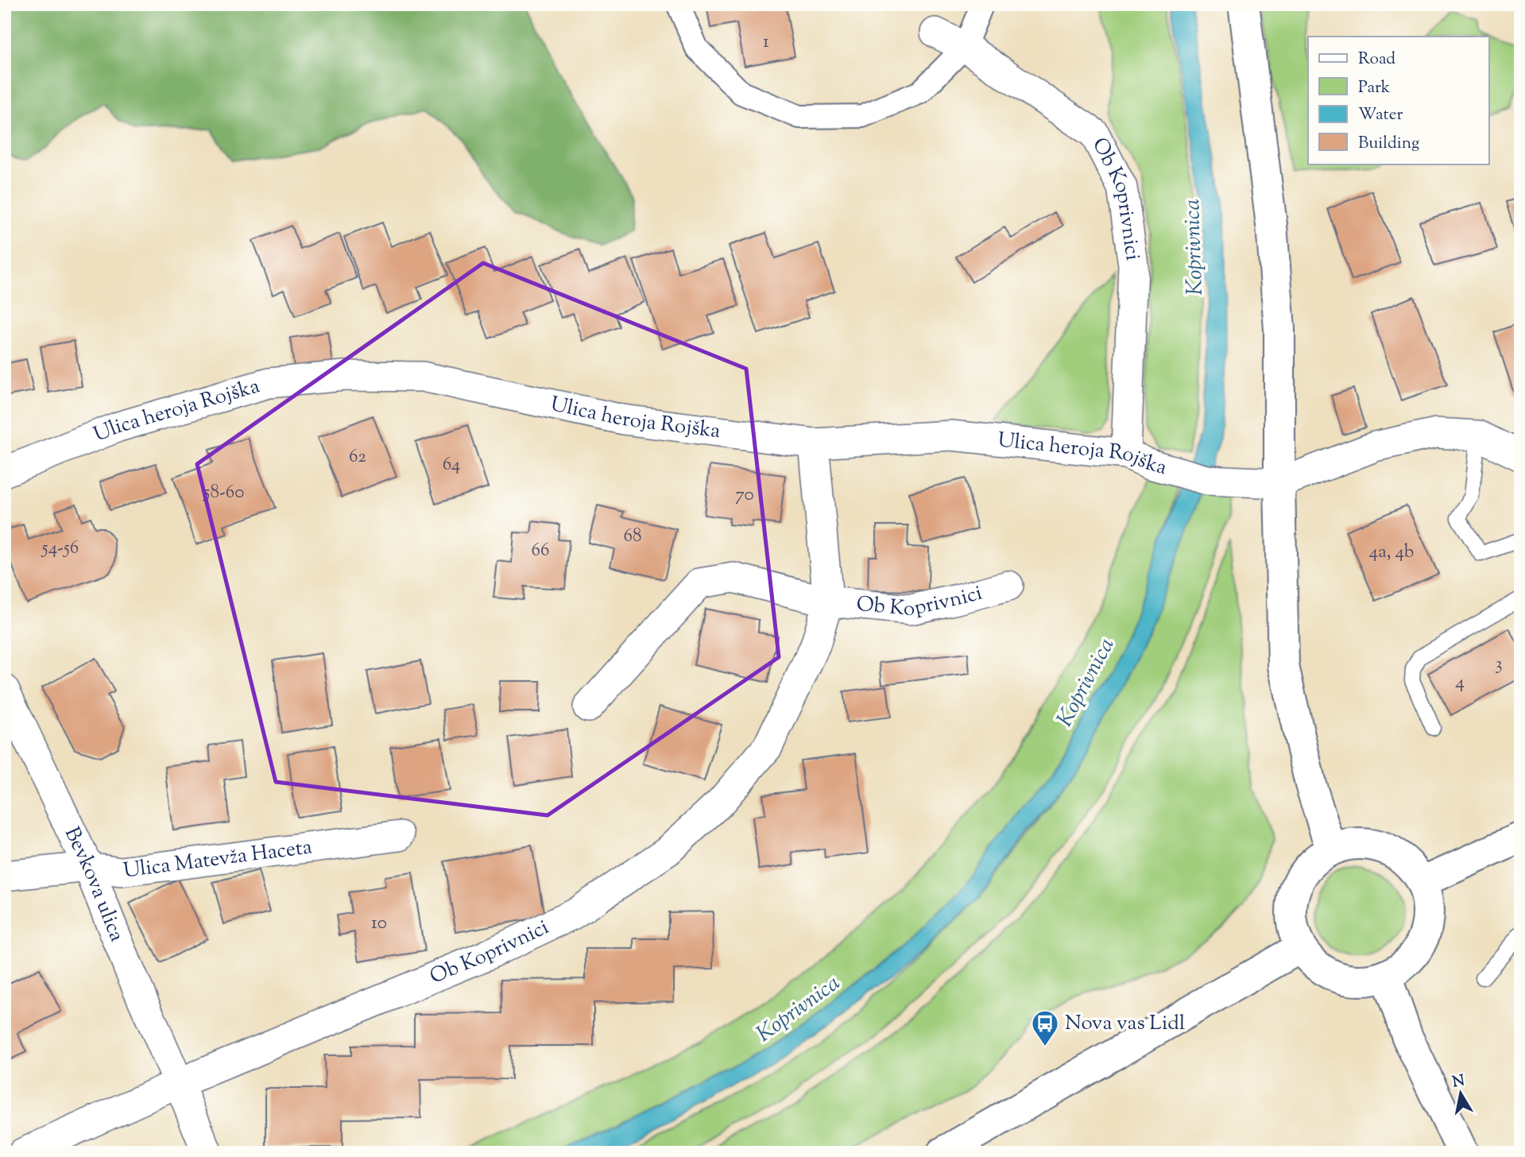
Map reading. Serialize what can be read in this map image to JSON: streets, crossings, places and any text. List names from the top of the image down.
{
  "streets": {
    "street": [
      "Ob Koprivnici",
      "Ulica heroja Rojška",
      "Ulica Matevža Haceta",
      "Bevkova ulica"
    ]
  },
  "crossings": [
    ["Ob Koprivnici", "Ulica heroja Rojška"],
    ["Ob Koprivnici", "Bevkova ulica"],
    ["Ulica Matevža Haceta", "Bevkova ulica"]
  ],
  "water": ["Koprivnica"],
  "places": {
    "bus stop": ["Nova vas Lidl"]
  },
  "house_numbers": [
    "1",
    "62",
    "64",
    "58-60",
    "70",
    "68",
    "54-56",
    "66",
    "4a, 4b",
    "3",
    "4",
    "10"
  ],
  "legend": [
    "Road",
    "Park",
    "Water",
    "Building"
  ],
  "north": "top"
}
